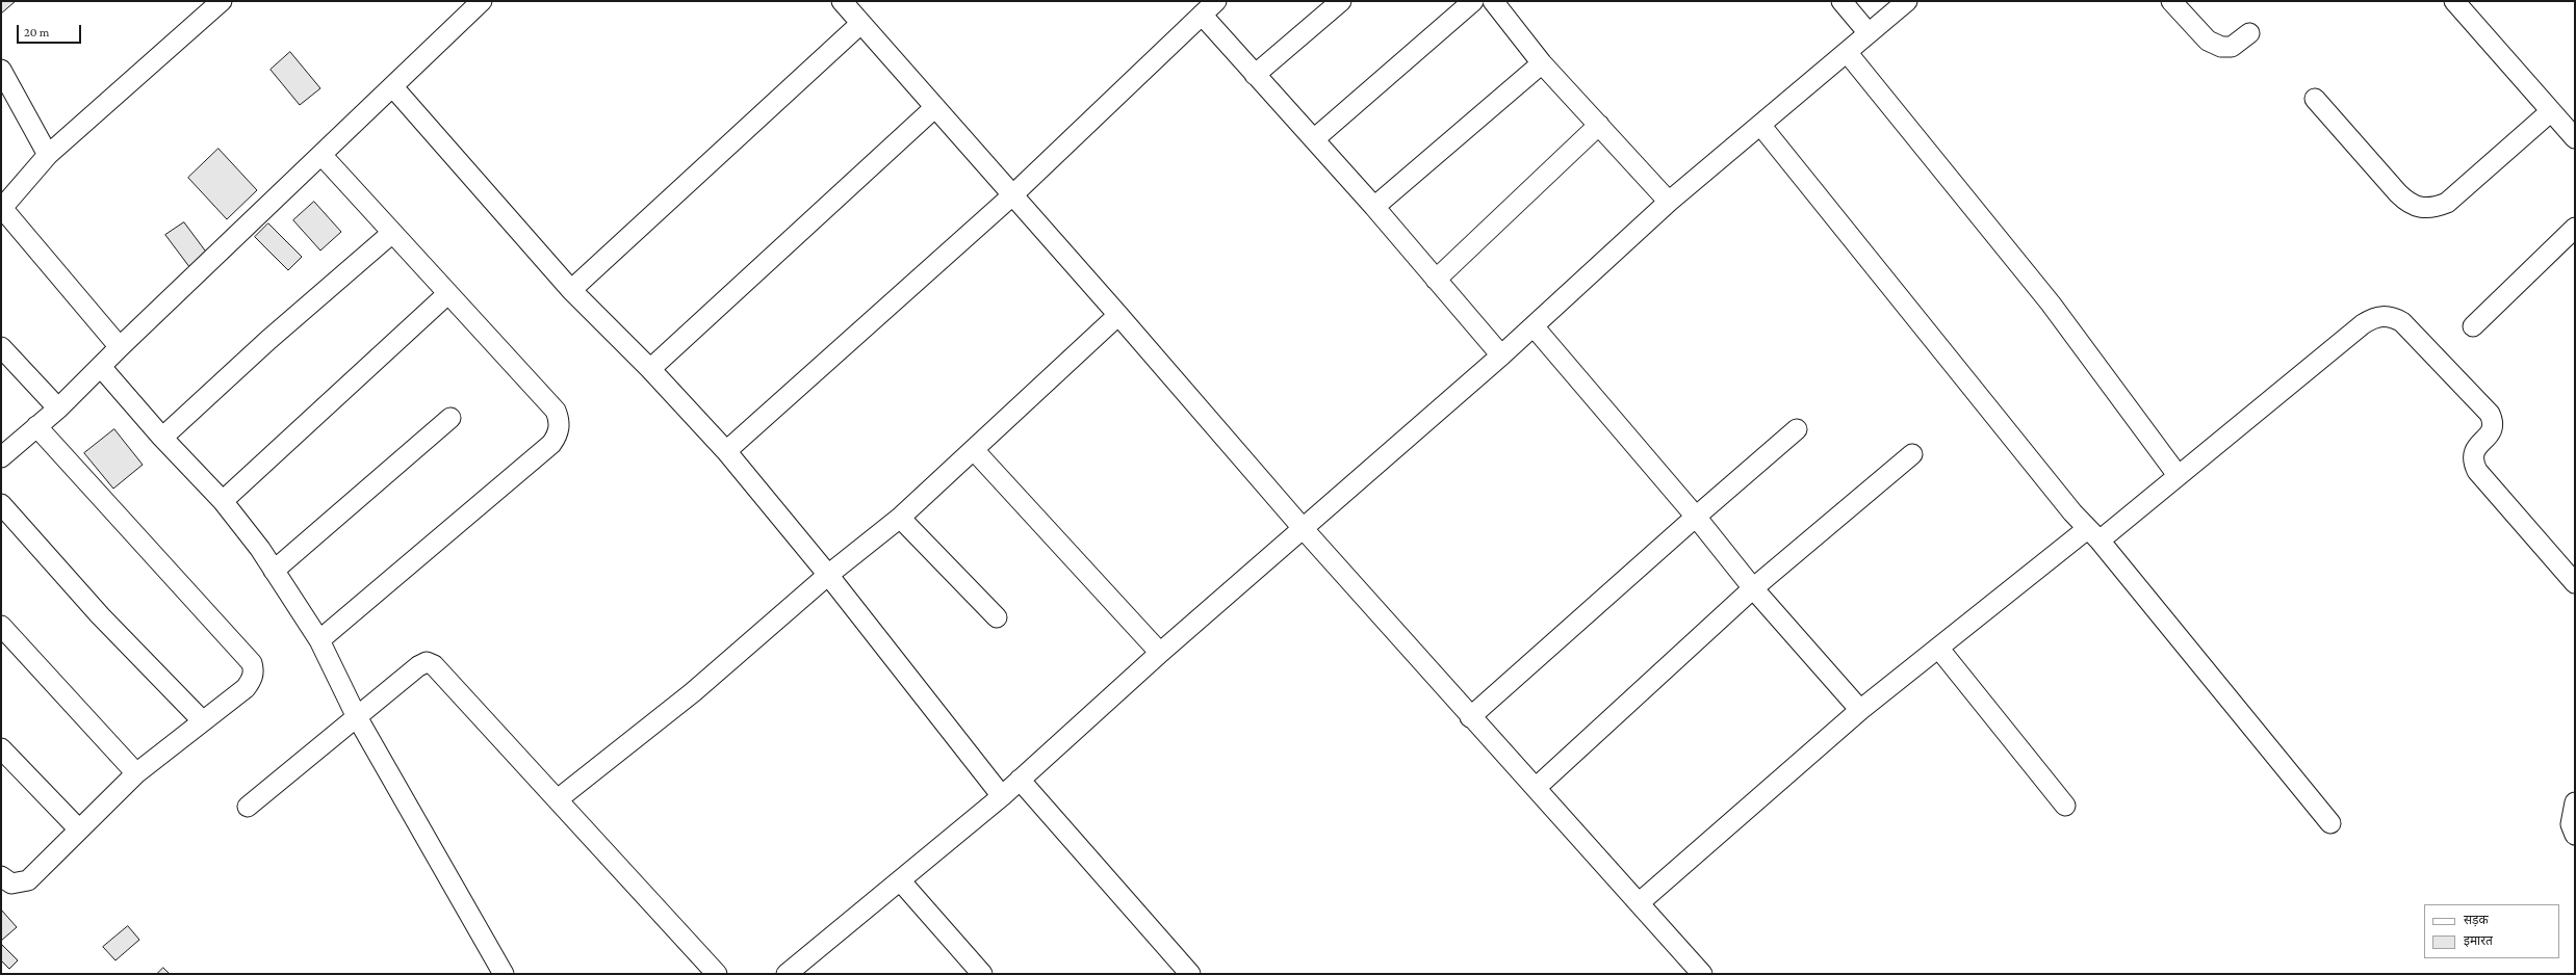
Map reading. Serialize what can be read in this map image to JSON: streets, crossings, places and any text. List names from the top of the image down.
{
  "legend": ["सड़क", "इमारत"],
  "scale_bar": "20 m"
}
